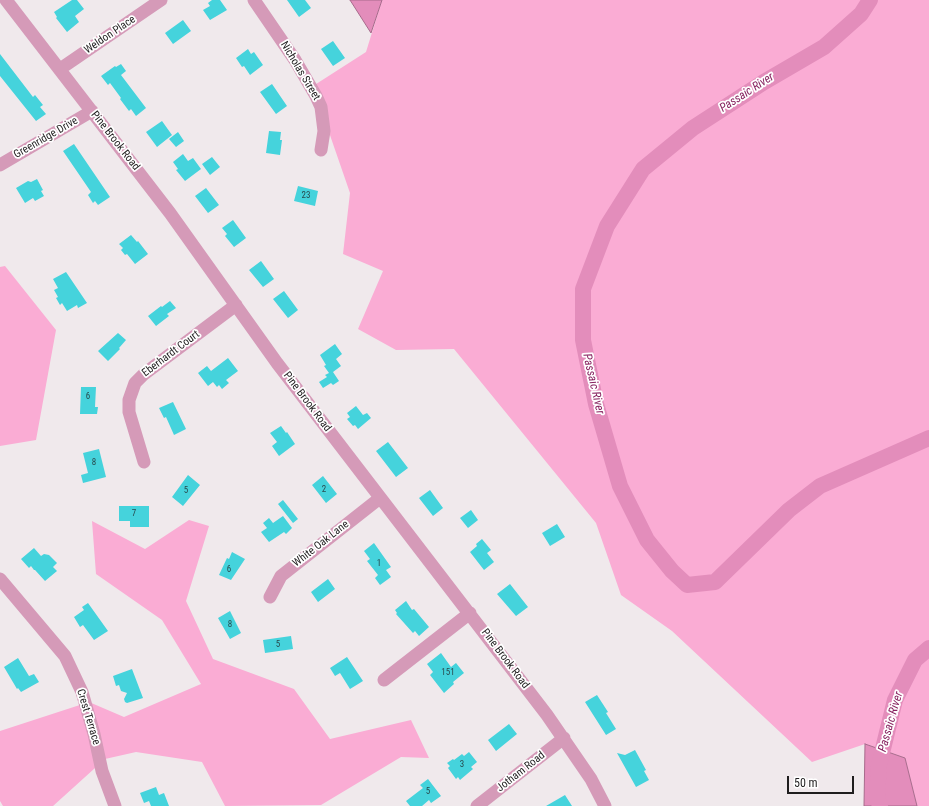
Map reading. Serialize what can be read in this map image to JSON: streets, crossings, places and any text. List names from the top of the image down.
{
  "streets": {
    "street": [
      "Weldon Place",
      "Nicholas Street",
      "Greenridge Drive",
      "Pine Brook Road",
      "Eberhardt Court",
      "White Oak Lane",
      "Crest Terrace",
      "Jotham Road"
    ]
  },
  "crossings": [
    ["Weldon Place", "Pine Brook Road"],
    ["Greenridge Drive", "Pine Brook Road"],
    ["Pine Brook Road", "Eberhardt Court"],
    ["Pine Brook Road", "White Oak Lane"],
    ["Pine Brook Road", "Jotham Road"]
  ],
  "water": ["Passaic River"],
  "house_numbers": [
    "23",
    "6",
    "8",
    "2",
    "5",
    "7",
    "1",
    "6",
    "8",
    "5",
    "151",
    "3",
    "5"
  ],
  "scale_bar": "50 m"
}
